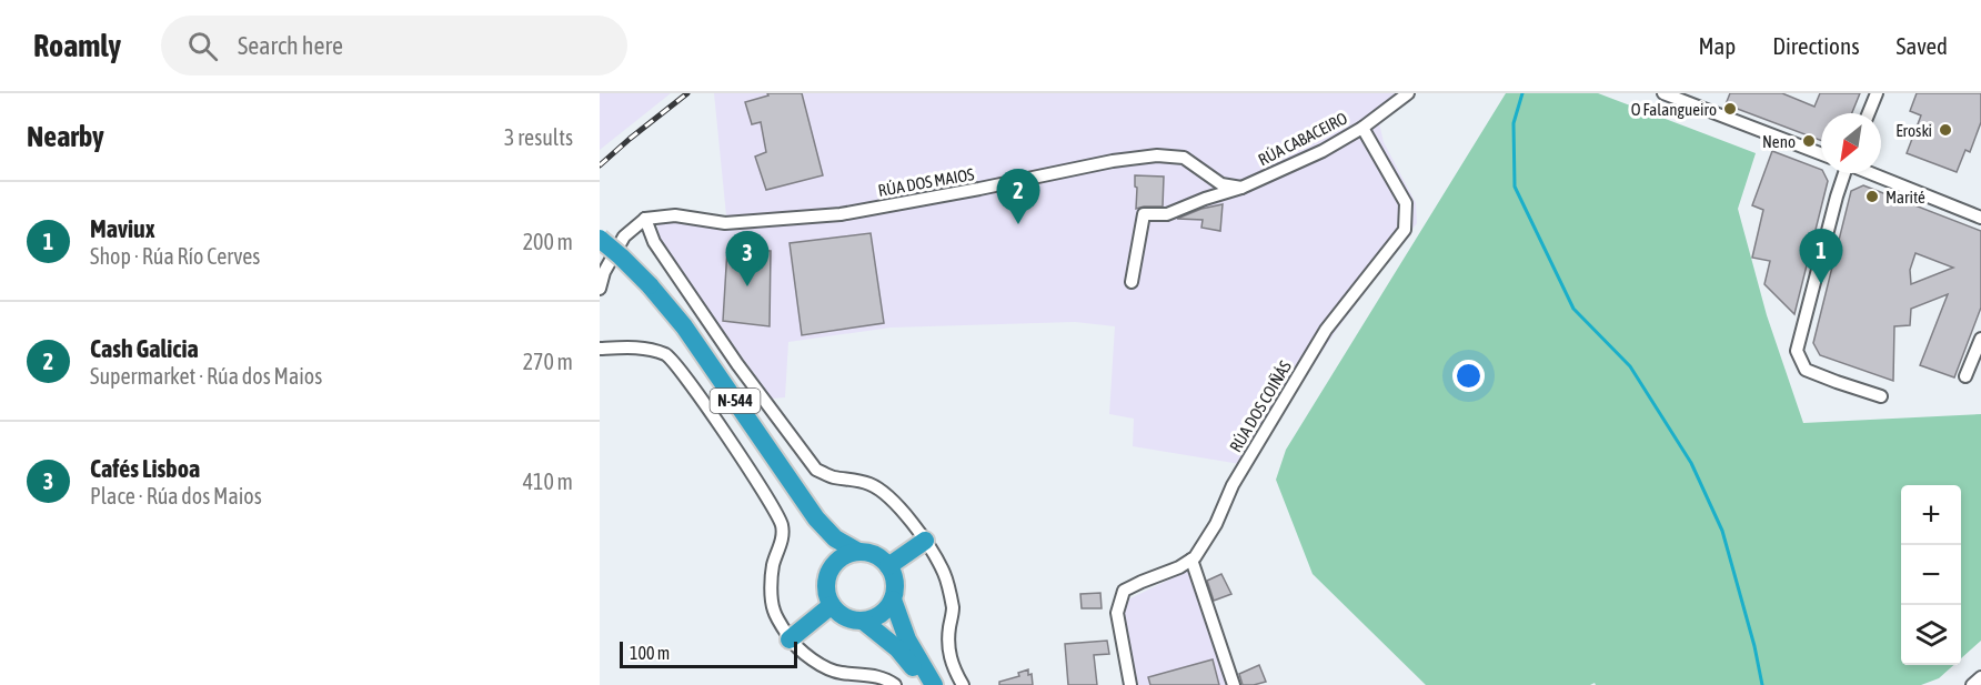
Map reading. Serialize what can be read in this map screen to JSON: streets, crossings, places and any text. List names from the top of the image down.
{
  "streets": {
    "highway": ["N-544"],
    "street": ["RÚA CABACEIRO", "RÚA DOS MAIOS", "RÚA DOS COIÑÁS"]
  },
  "crossings": [
    ["RÚA CABACEIRO", "RÚA DOS MAIOS"],
    ["RÚA CABACEIRO", "RÚA DOS COIÑÁS"]
  ],
  "places": [
    "O Falangueiro",
    "Eroski",
    "Neno",
    "Marité"
  ],
  "scale_bar": "100 m",
  "north": "bottom left",
  "page": {
    "header": "Roamly",
    "search": "Search here",
    "nav": ["Map", "Directions", "Saved"],
    "heading": ["Nearby", "3 results"],
    "pins": ["2", "1", "3"],
    "list": [
      {
        "mark": "1",
        "name": "Maviux",
        "note": "Shop · Rúa Río Cerves",
        "value": "200 m"
      },
      {
        "mark": "2",
        "name": "Cash Galicia",
        "note": "Supermarket · Rúa dos Maios",
        "value": "270 m"
      },
      {
        "mark": "3",
        "name": "Cafés Lisboa",
        "note": "Place · Rúa dos Maios",
        "value": "410 m"
      }
    ],
    "map_buttons": ["+", "−"],
    "scale": "100 m"
  }
}
